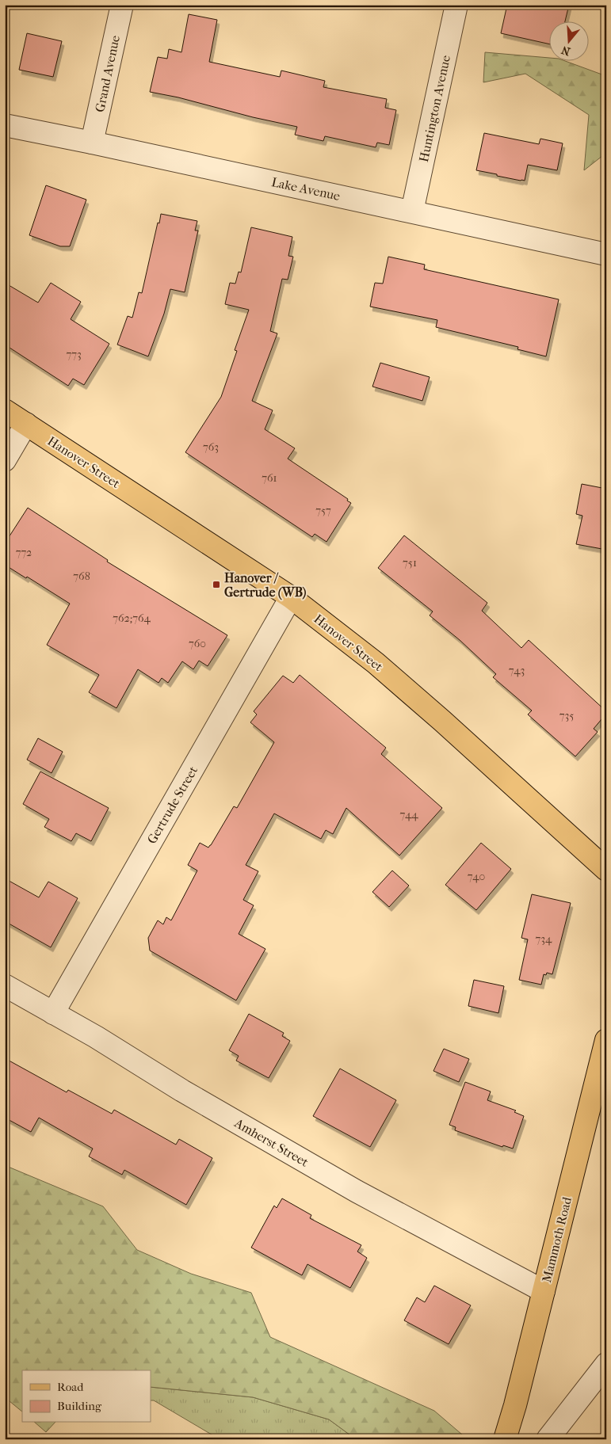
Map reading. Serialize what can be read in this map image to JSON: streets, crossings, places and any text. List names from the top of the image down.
{
  "streets": {
    "main road": ["Hanover Street", "Mammoth Road"],
    "street": [
      "Grand Avenue",
      "Huntington Avenue",
      "Lake Avenue",
      "Gertrude Street",
      "Amherst Street"
    ]
  },
  "crossings": [
    ["Grand Avenue", "Lake Avenue"],
    ["Huntington Avenue", "Lake Avenue"],
    ["Hanover Street", "Gertrude Street"],
    ["Gertrude Street", "Amherst Street"],
    ["Amherst Street", "Mammoth Road"]
  ],
  "places": {
    "transit": ["Hanover / Gertrude (WB)"]
  },
  "house_numbers": [
    "773",
    "763",
    "761",
    "757",
    "772",
    "751",
    "768",
    "762;764",
    "760",
    "743",
    "735",
    "744",
    "740",
    "734"
  ],
  "legend": ["Road", "Building"],
  "north": "bottom"
}
